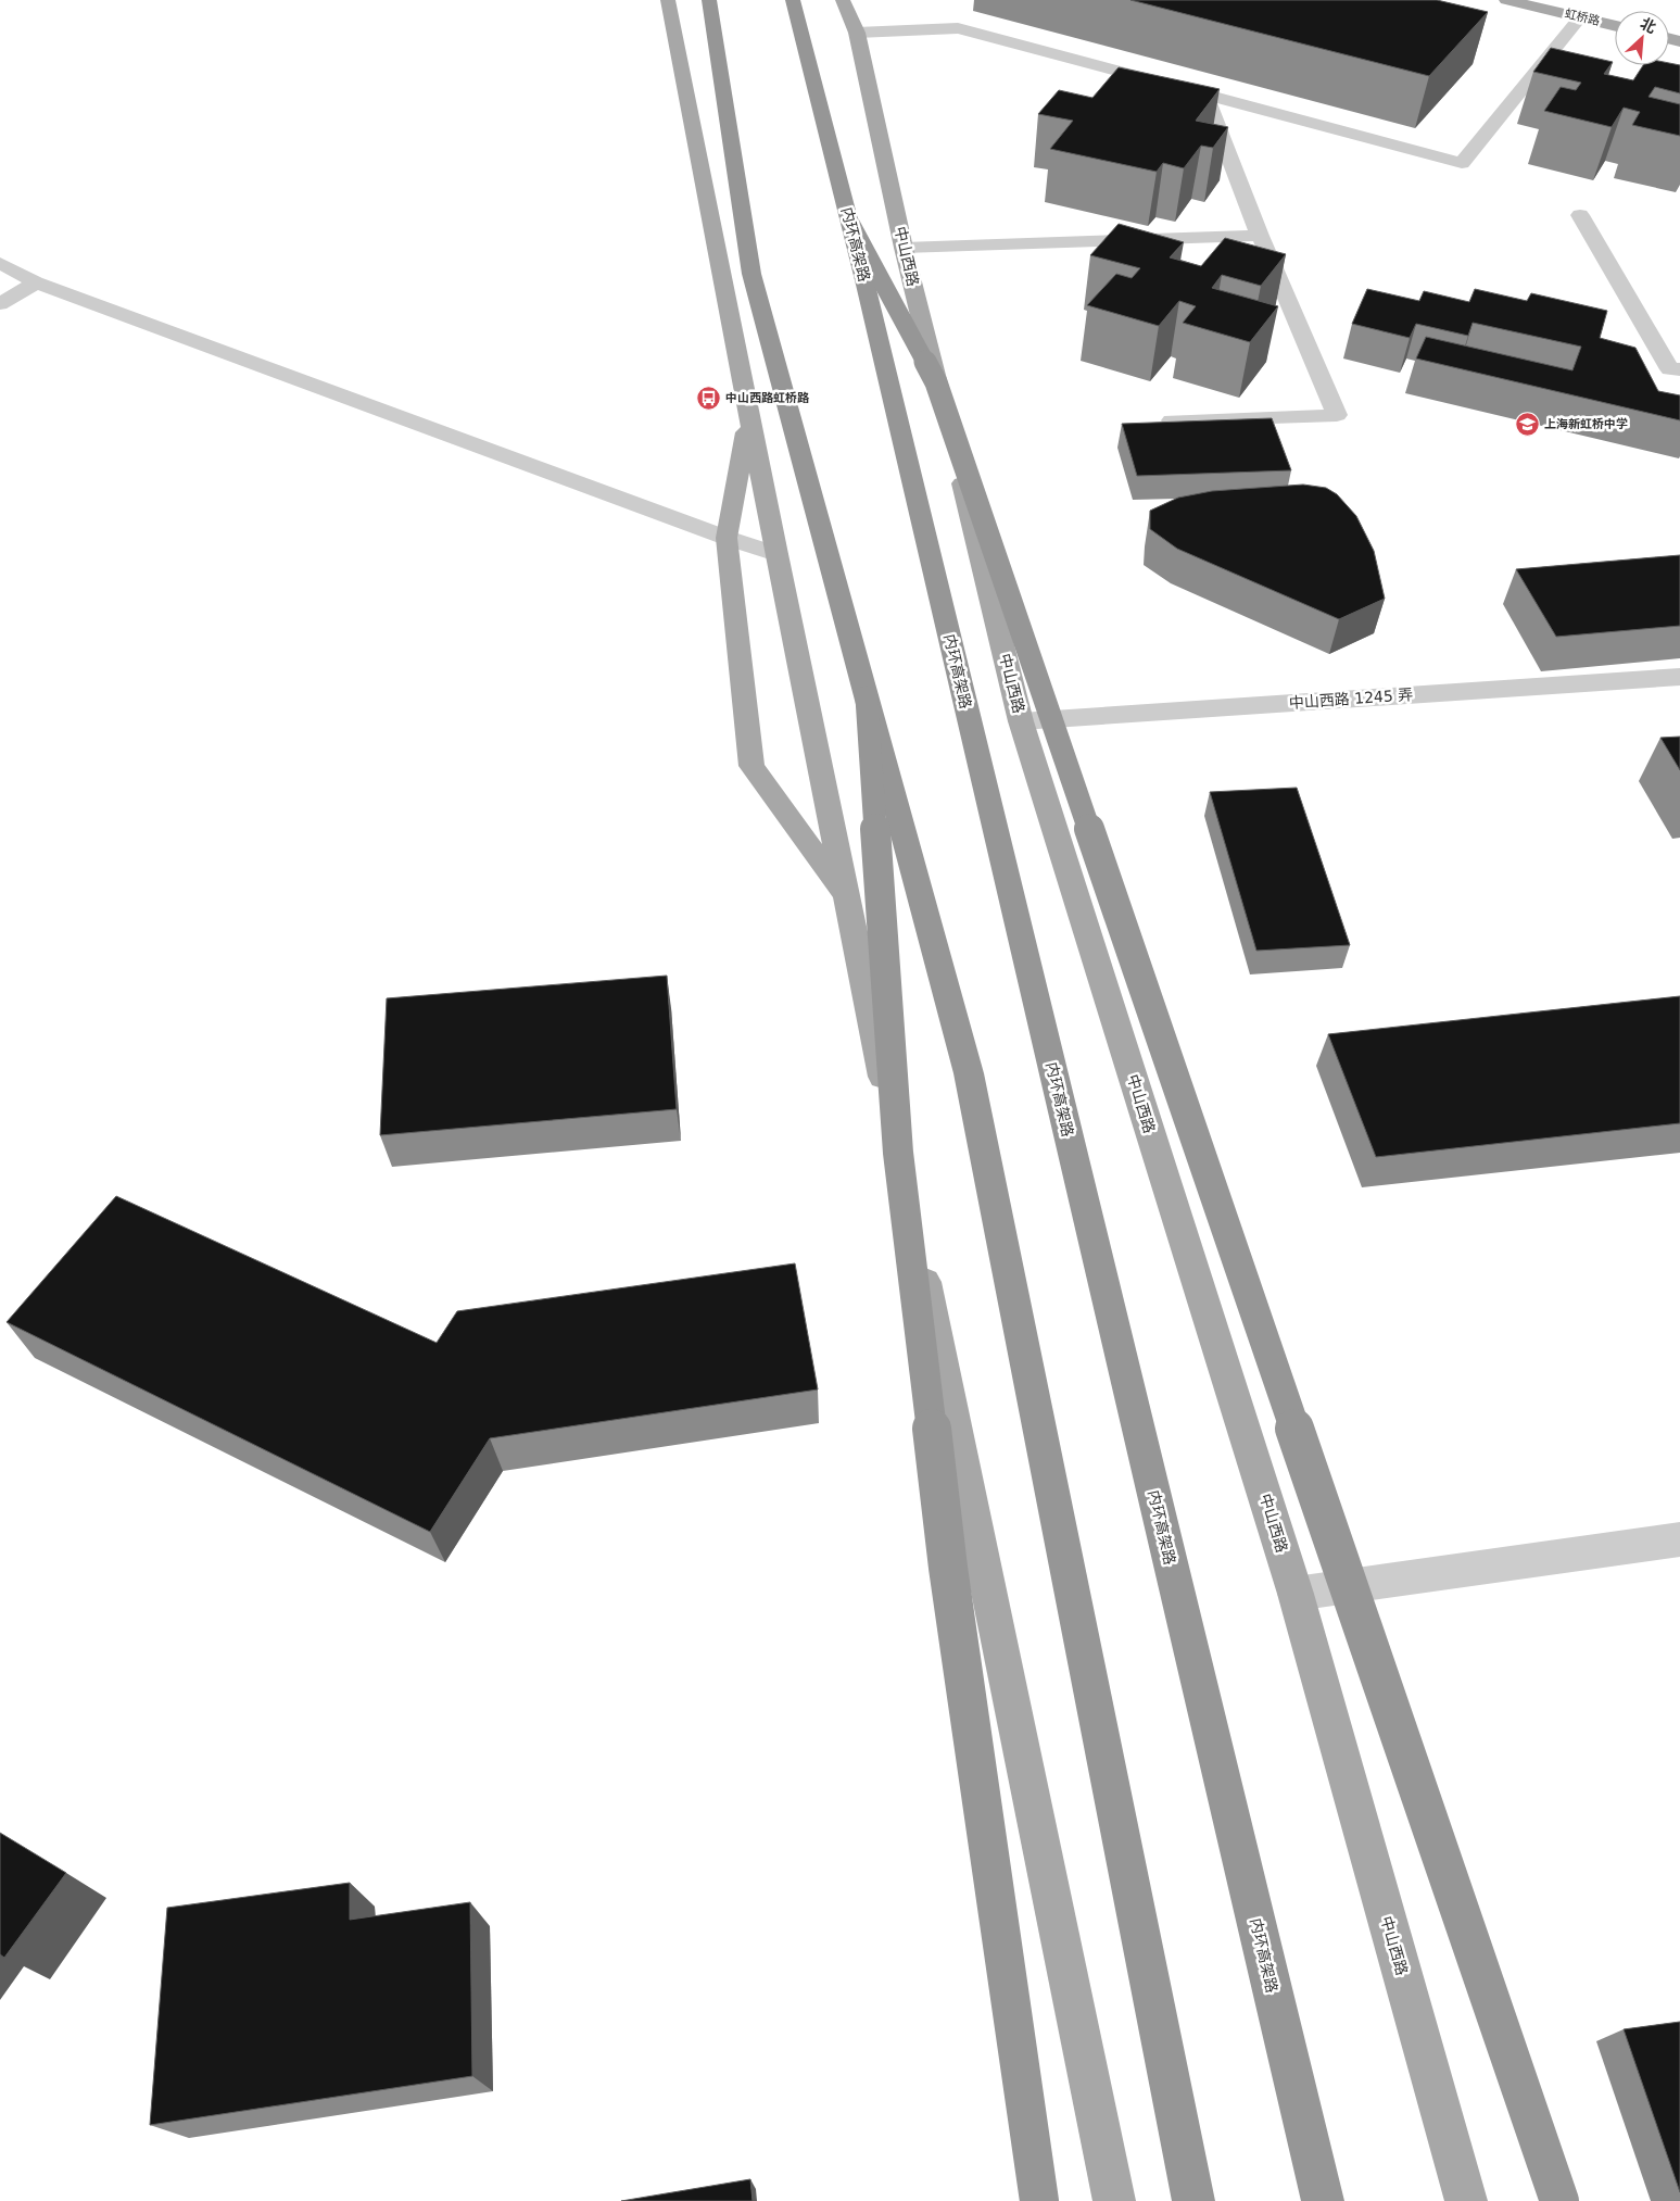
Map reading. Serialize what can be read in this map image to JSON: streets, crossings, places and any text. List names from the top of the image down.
{
  "streets": {
    "highway": ["内环高架路"],
    "main road": ["虹桥路", "中山西路"],
    "street": ["中山西路 1245 弄"]
  },
  "crossings": [
    ["中山西路", "中山西路 1245 弄"]
  ],
  "places": {
    "bus stop": ["中山西路虹桥路"],
    "school or university": ["上海新虹桥中学"]
  },
  "north": "top right"
}
